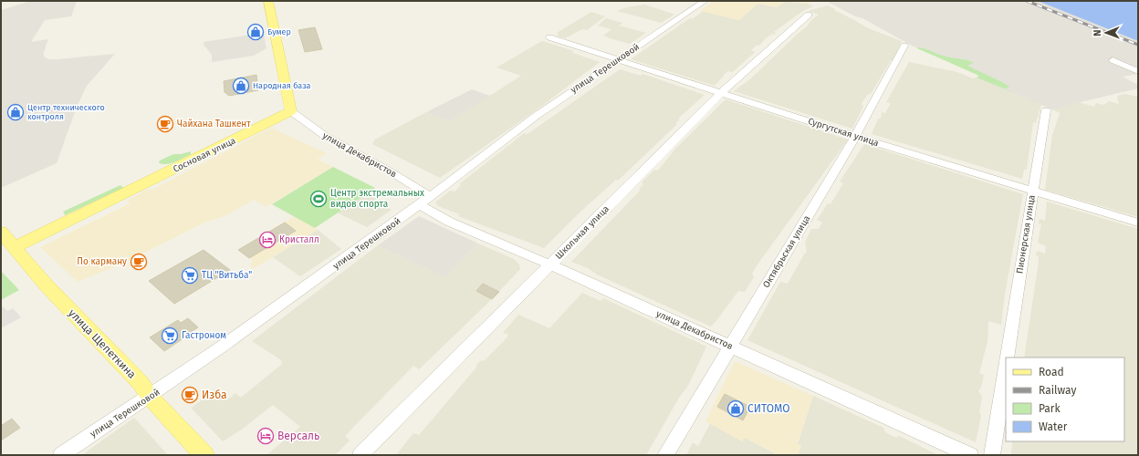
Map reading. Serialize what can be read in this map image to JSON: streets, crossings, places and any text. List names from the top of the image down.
{
  "streets": {
    "main road": ["Сосновая улица", "улица Щепеткина"],
    "street": [
      "улица Терешковой",
      "Сургутская улица",
      "улица Декабристов",
      "Школьная улица",
      "Пионерская улица",
      "Октябрьская улица"
    ]
  },
  "crossings": [
    ["улица Терешковой", "Сургутская улица"],
    ["улица Терешковой", "улица Декабристов"],
    ["улица Терешковой", "улица Щепеткина"],
    ["Сургутская улица", "Школьная улица"],
    ["Сургутская улица", "Пионерская улица"],
    ["Сургутская улица", "Октябрьская улица"],
    ["Сосновая улица", "улица Декабристов"],
    ["Сосновая улица", "улица Щепеткина"],
    ["улица Декабристов", "Школьная улица"],
    ["улица Декабристов", "Октябрьская улица"]
  ],
  "places": {
    "shop": [
      "Бумер",
      "Народная база",
      "Центр технического контроля",
      "СИТОМО"
    ],
    "cafe": ["Чайхана Ташкент", "По карману", "Изба"],
    "sports": ["Центр экстремальных видов спорта"],
    "hotel": ["Кристалл", "Версаль"],
    "supermarket": ["ТЦ \"Витьба\"", "Гастроном"]
  },
  "legend": [
    "Road",
    "Railway",
    "Park",
    "Water"
  ],
  "north": "left"
}
